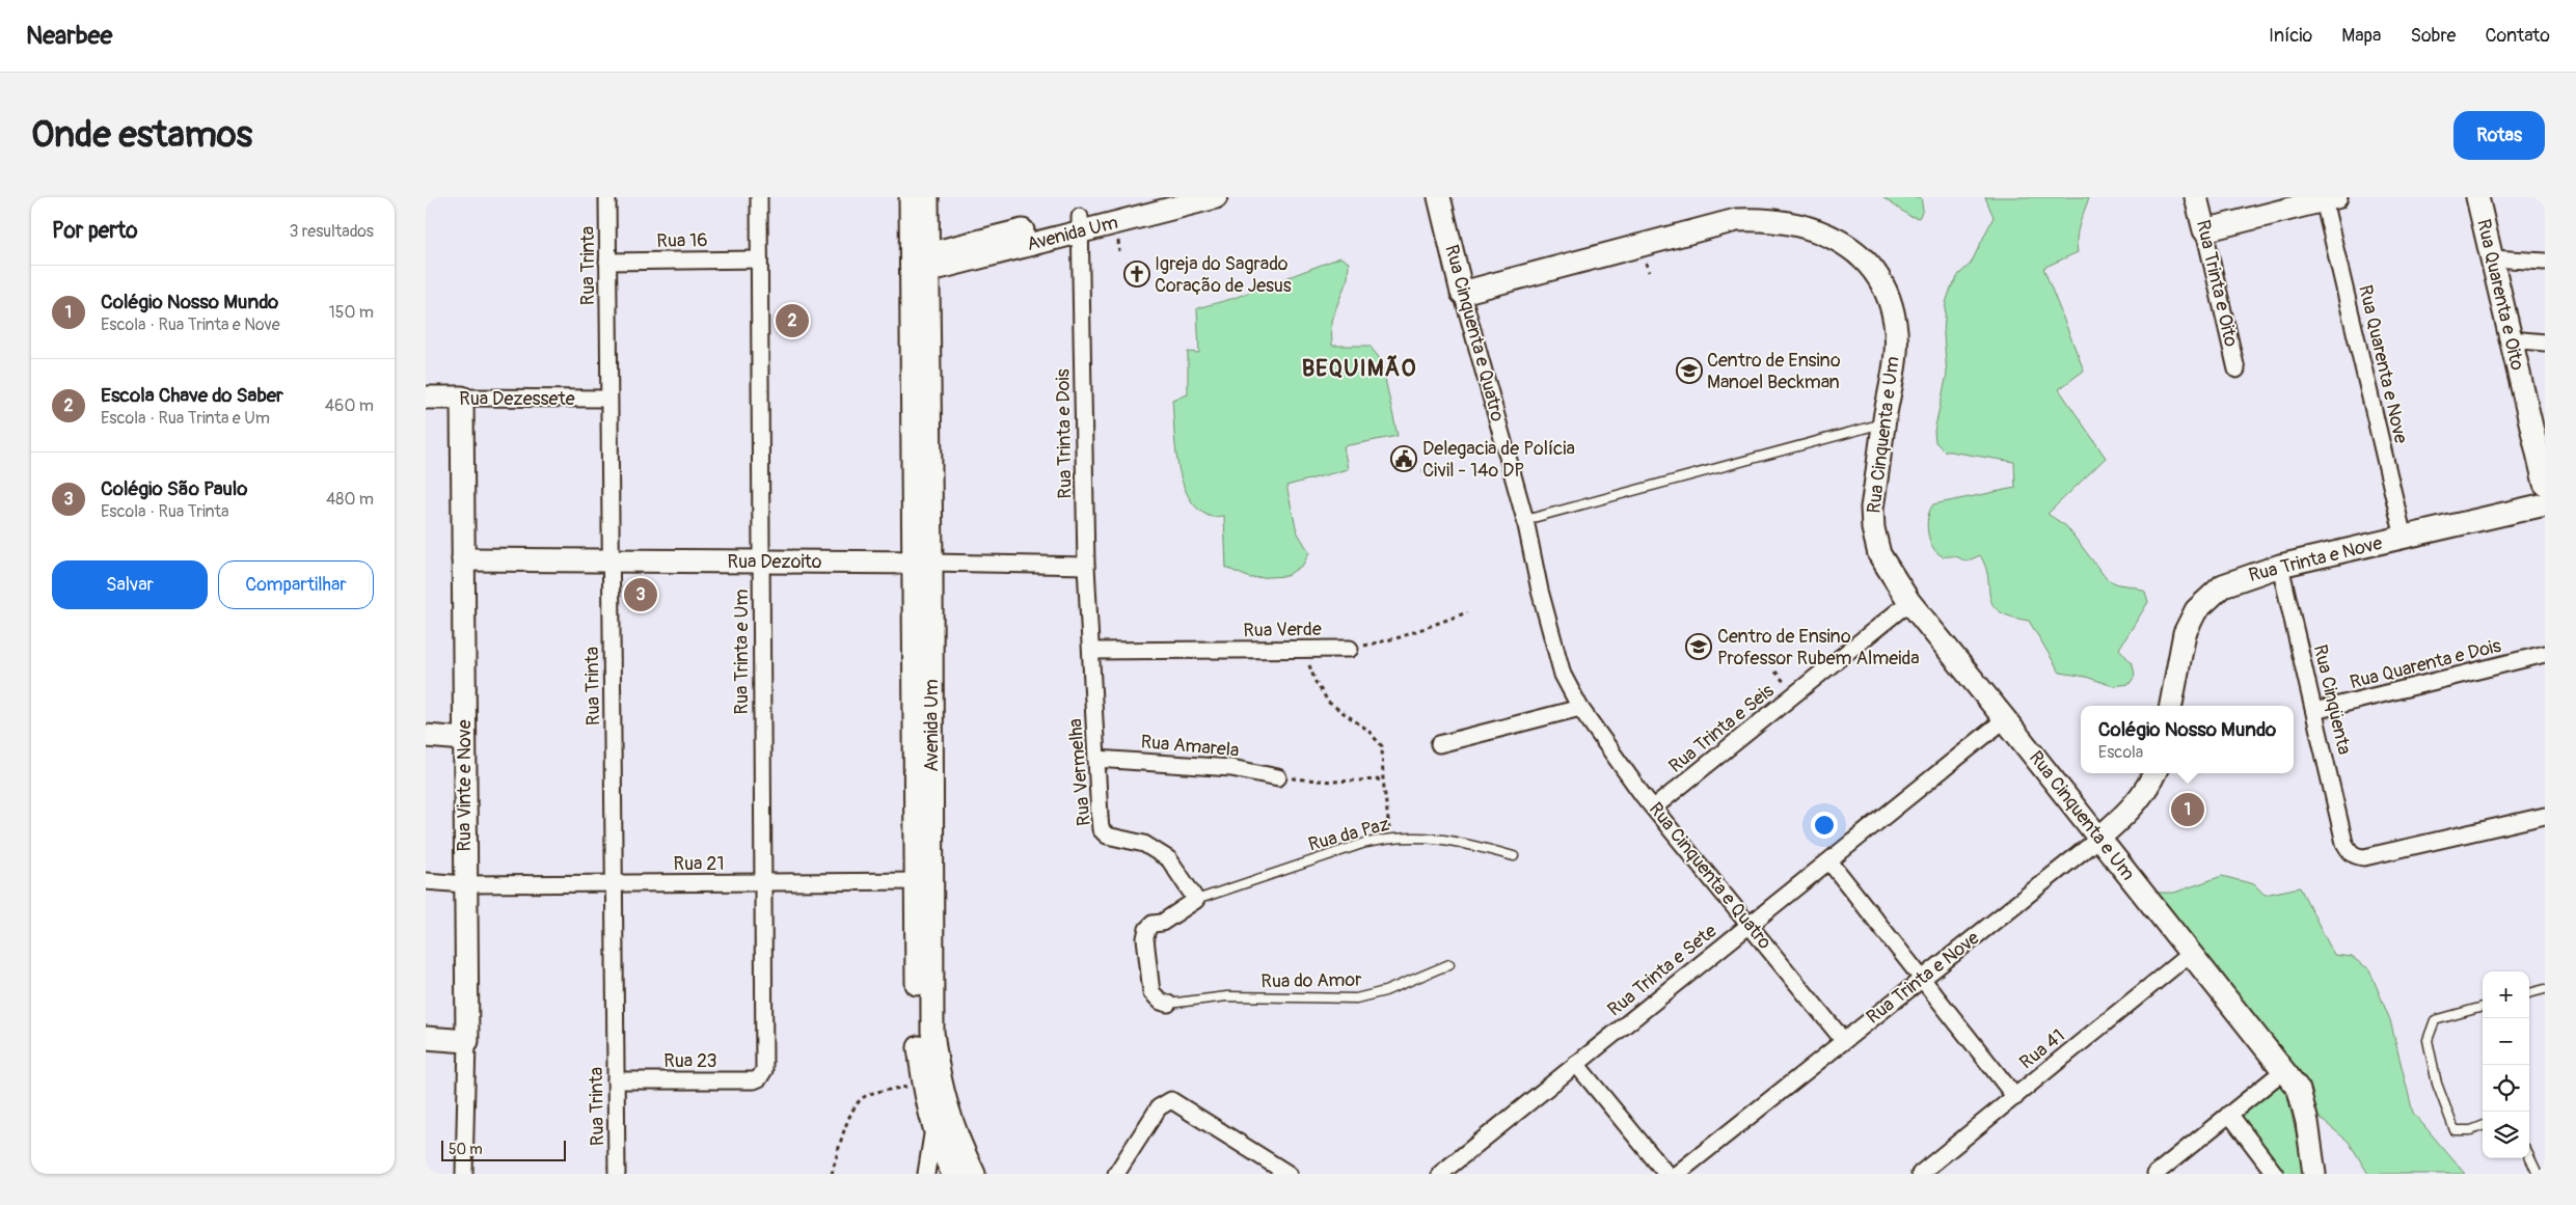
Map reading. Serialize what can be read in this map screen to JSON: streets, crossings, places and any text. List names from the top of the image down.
{
  "streets": {
    "street": [
      "Avenida Um",
      "Rua 16",
      "Rua Trinta",
      "Rua Trinta e Oito",
      "Rua Quarenta e Oito",
      "Rua Cinquenta e Quatro",
      "Rua Quarenta e Nove",
      "Rua Dezessete",
      "Rua Trinta e Dois",
      "Rua Cinquenta e Um",
      "Rua Trinta e Nove",
      "Rua Dezoito",
      "Rua Verde",
      "Rua Trinta e Um",
      "Rua Quarenta e Dois",
      "Rua Cinqüenta",
      "Rua Trinta e Seis",
      "Rua Amarela",
      "Rua Vermelha",
      "Rua Vinte e Nove",
      "Rua 21",
      "Rua Trinta e Sete",
      "Rua 41",
      "Rua 23"
    ],
    "lane": ["Rua da Paz", "Rua do Amor"]
  },
  "crossings": [
    ["Avenida Um", "Rua Trinta e Dois"],
    ["Avenida Um", "Rua Dezoito"],
    ["Avenida Um", "Rua 21"],
    ["Rua 16", "Rua Trinta"],
    ["Rua 16", "Rua Trinta e Um"],
    ["Rua Trinta", "Rua Dezessete"],
    ["Rua Trinta", "Rua Dezoito"],
    ["Rua Trinta", "Rua 21"],
    ["Rua Trinta", "Rua 23"],
    ["Rua Cinquenta e Quatro", "Rua Cinquenta e Um"],
    ["Rua Cinquenta e Quatro", "Rua Trinta e Nove"],
    ["Rua Cinquenta e Quatro", "Rua Trinta e Seis"],
    ["Rua Cinquenta e Quatro", "Rua Trinta e Sete"],
    ["Rua Quarenta e Nove", "Rua Trinta e Nove"],
    ["Rua Dezessete", "Rua Vinte e Nove"],
    ["Rua Trinta e Dois", "Rua Dezoito"],
    ["Rua Trinta e Dois", "Rua Verde"],
    ["Rua Trinta e Dois", "Rua Vermelha"],
    ["Rua Cinquenta e Um", "Rua Trinta e Nove"],
    ["Rua Cinquenta e Um", "Rua Trinta e Seis"],
    ["Rua Cinquenta e Um", "Rua Trinta e Sete"],
    ["Rua Cinquenta e Um", "Rua 41"],
    ["Rua Trinta e Nove", "Rua Cinqüenta"],
    ["Rua Dezoito", "Rua Trinta e Um"],
    ["Rua Dezoito", "Rua Vinte e Nove"],
    ["Rua Verde", "Rua Vermelha"],
    ["Rua Trinta e Um", "Rua 21"],
    ["Rua Trinta e Um", "Rua 23"],
    ["Rua Quarenta e Dois", "Rua Cinqüenta"],
    ["Rua Amarela", "Rua Vermelha"],
    ["Rua Vermelha", "Rua da Paz"],
    ["Rua Vinte e Nove", "Rua 21"]
  ],
  "districts": ["BEQUIMÃO"],
  "places": {
    "church": ["Igreja do Sagrado Coração de Jesus"],
    "school or university": ["Centro de Ensino Manoel Beckman", "Centro de Ensino Professor Rubem Almeida"],
    "public building": ["Delegacia de Polícia Civil - 14º DP"]
  },
  "scale_bar": "50 m",
  "page": {
    "header": "Nearbee",
    "nav": [
      "Início",
      "Mapa",
      "Sobre",
      "Contato"
    ],
    "buttons": [
      "Rotas",
      ["Salvar", "Compartilhar"]
    ],
    "title": "Onde estamos",
    "heading": ["Por perto", "3 resultados"],
    "list": [
      {
        "mark": "1",
        "name": "Colégio Nosso Mundo",
        "note": "Escola · Rua Trinta e Nove",
        "value": "150 m"
      },
      {
        "mark": "2",
        "name": "Escola Chave do Saber",
        "note": "Escola · Rua Trinta e Um",
        "value": "460 m"
      },
      {
        "mark": "3",
        "name": "Colégio São Paulo",
        "note": "Escola · Rua Trinta",
        "value": "480 m"
      }
    ],
    "pins": ["2", "3", "1"],
    "popup": ["Colégio Nosso Mundo", "Escola"],
    "map_buttons": ["+", "−"],
    "scale": "50 m"
  }
}
